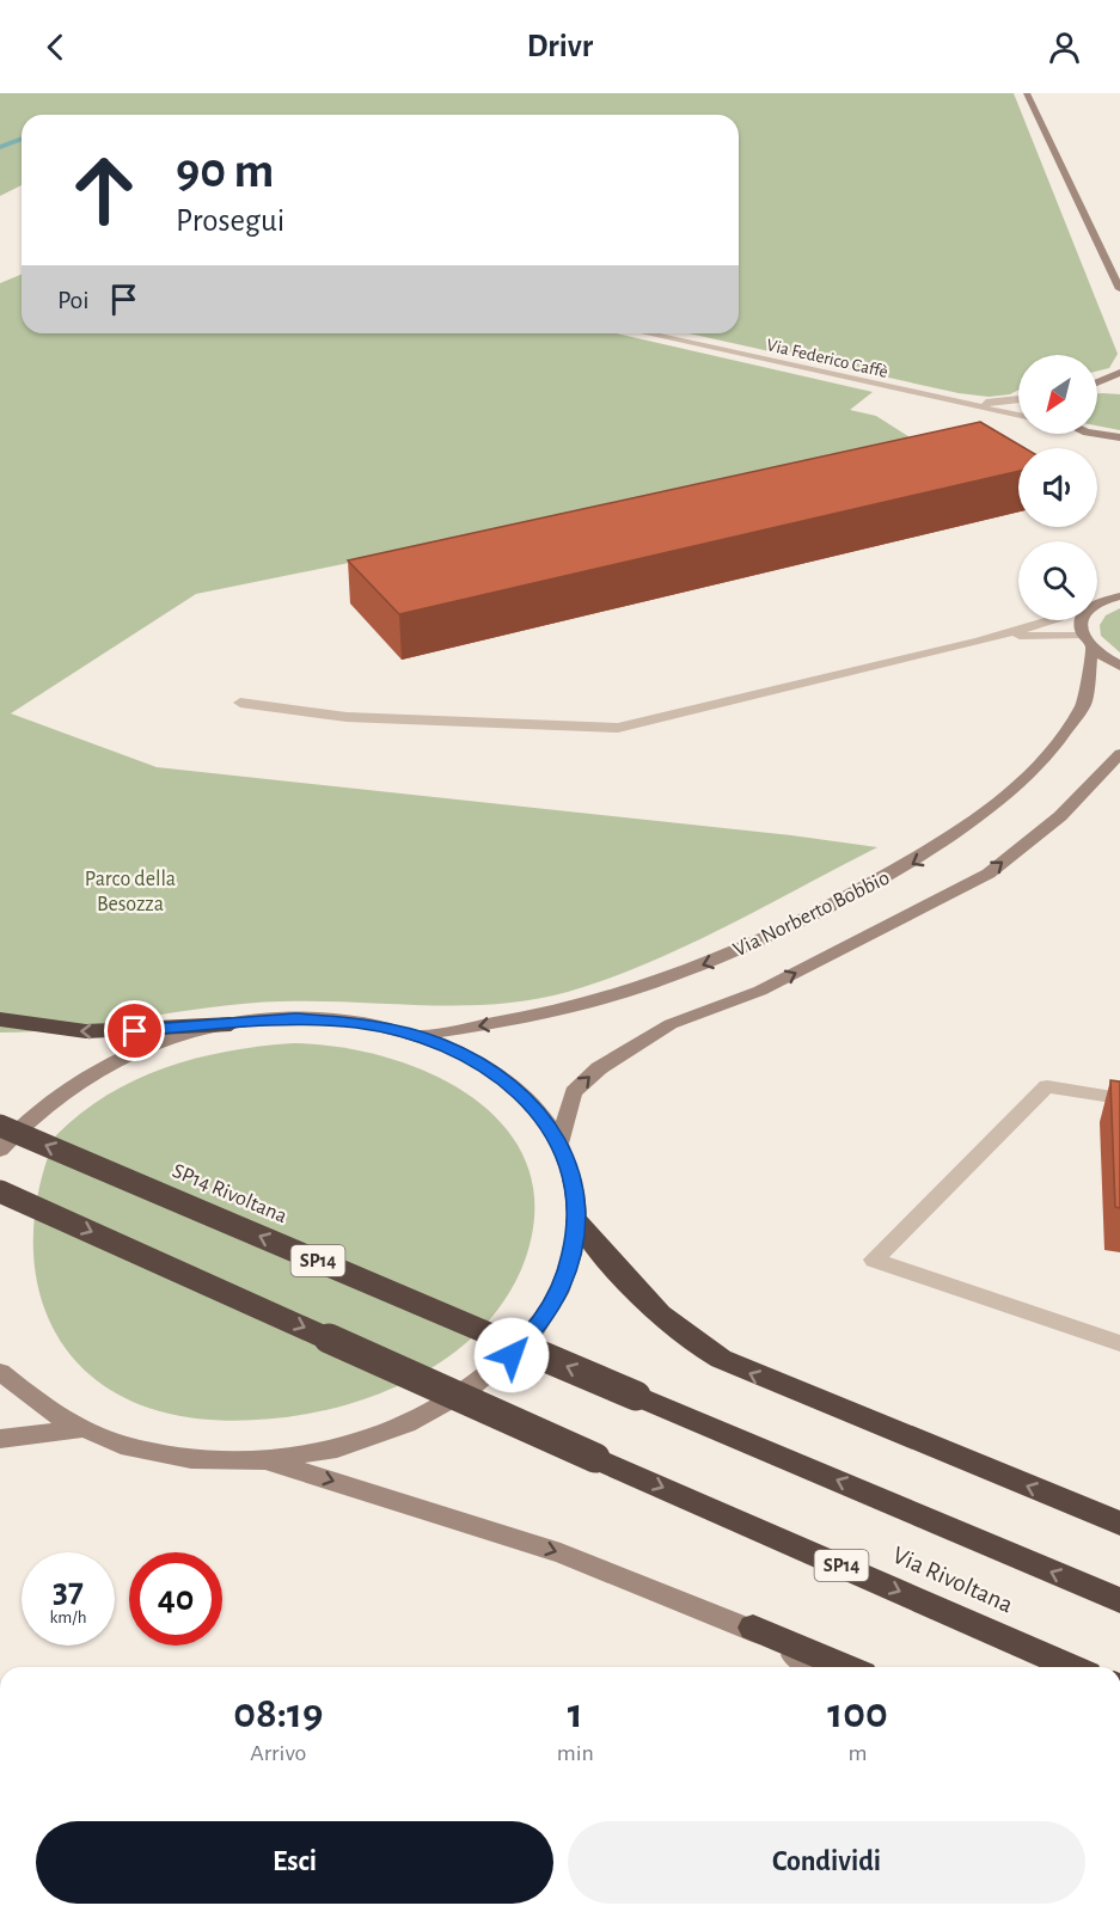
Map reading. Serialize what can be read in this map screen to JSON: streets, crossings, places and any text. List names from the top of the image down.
{
  "streets": {
    "highway": ["SP14 Rivoltana", "SP14", "Via Rivoltana"],
    "street": ["Via Federico Caffè", "Via Norberto Bobbio"]
  },
  "crossings": [
    ["SP14 Rivoltana", "Via Rivoltana"]
  ],
  "parks": ["Parco della Besozza"],
  "north": "bottom left",
  "page": {
    "header": "Drivr",
    "turn": ["90 m", "Prosegui"],
    "then": "Poi",
    "speed": "37 km/h",
    "limit": "40",
    "eta": [
      "08:19",
      "Arrivo",
      "1",
      "min",
      "100",
      "m"
    ],
    "buttons": ["Esci", "Condividi"]
  }
}
